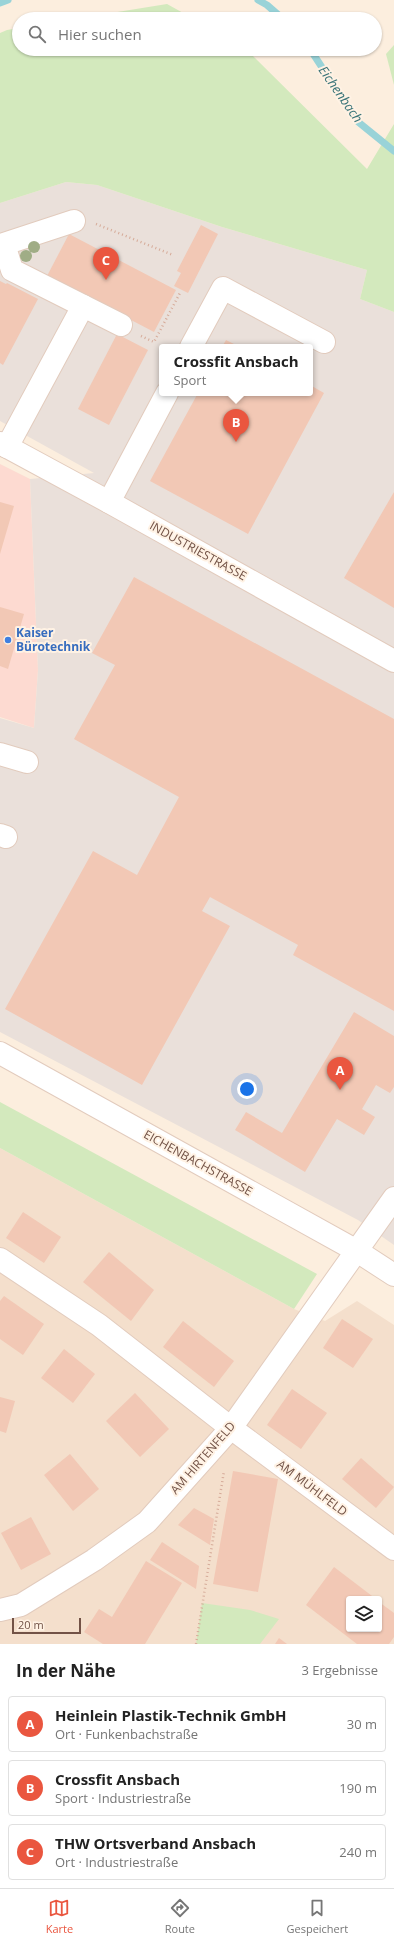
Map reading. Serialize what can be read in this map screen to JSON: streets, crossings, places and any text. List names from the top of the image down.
{
  "streets": {
    "street": [
      "INDUSTRIESTRASSE",
      "EICHENBACHSTRASSE",
      "AM HIRTENFELD",
      "AM MÜHLFELD"
    ]
  },
  "crossings": [
    ["EICHENBACHSTRASSE", "AM HIRTENFELD"],
    ["AM HIRTENFELD", "AM MÜHLFELD"]
  ],
  "water": ["Eichenbach"],
  "places": ["Kaiser Bürotechnik"],
  "scale_bar": "20 m",
  "page": {
    "search": "Hier suchen",
    "pins": ["C", "B", "A"],
    "popup": ["Crossfit Ansbach", "Sport"],
    "scale": "20 m",
    "heading": ["In der Nähe", "3 Ergebnisse"],
    "list": [
      {
        "mark": "A",
        "name": "Heinlein Plastik-Technik GmbH",
        "note": "Ort · Funkenbachstraße",
        "value": "30 m"
      },
      {
        "mark": "B",
        "name": "Crossfit Ansbach",
        "note": "Sport · Industriestraße",
        "value": "190 m"
      },
      {
        "mark": "C",
        "name": "THW Ortsverband Ansbach",
        "note": "Ort · Industriestraße",
        "value": "240 m"
      }
    ],
    "nav": ["Karte", "Route", "Gespeichert"]
  }
}
